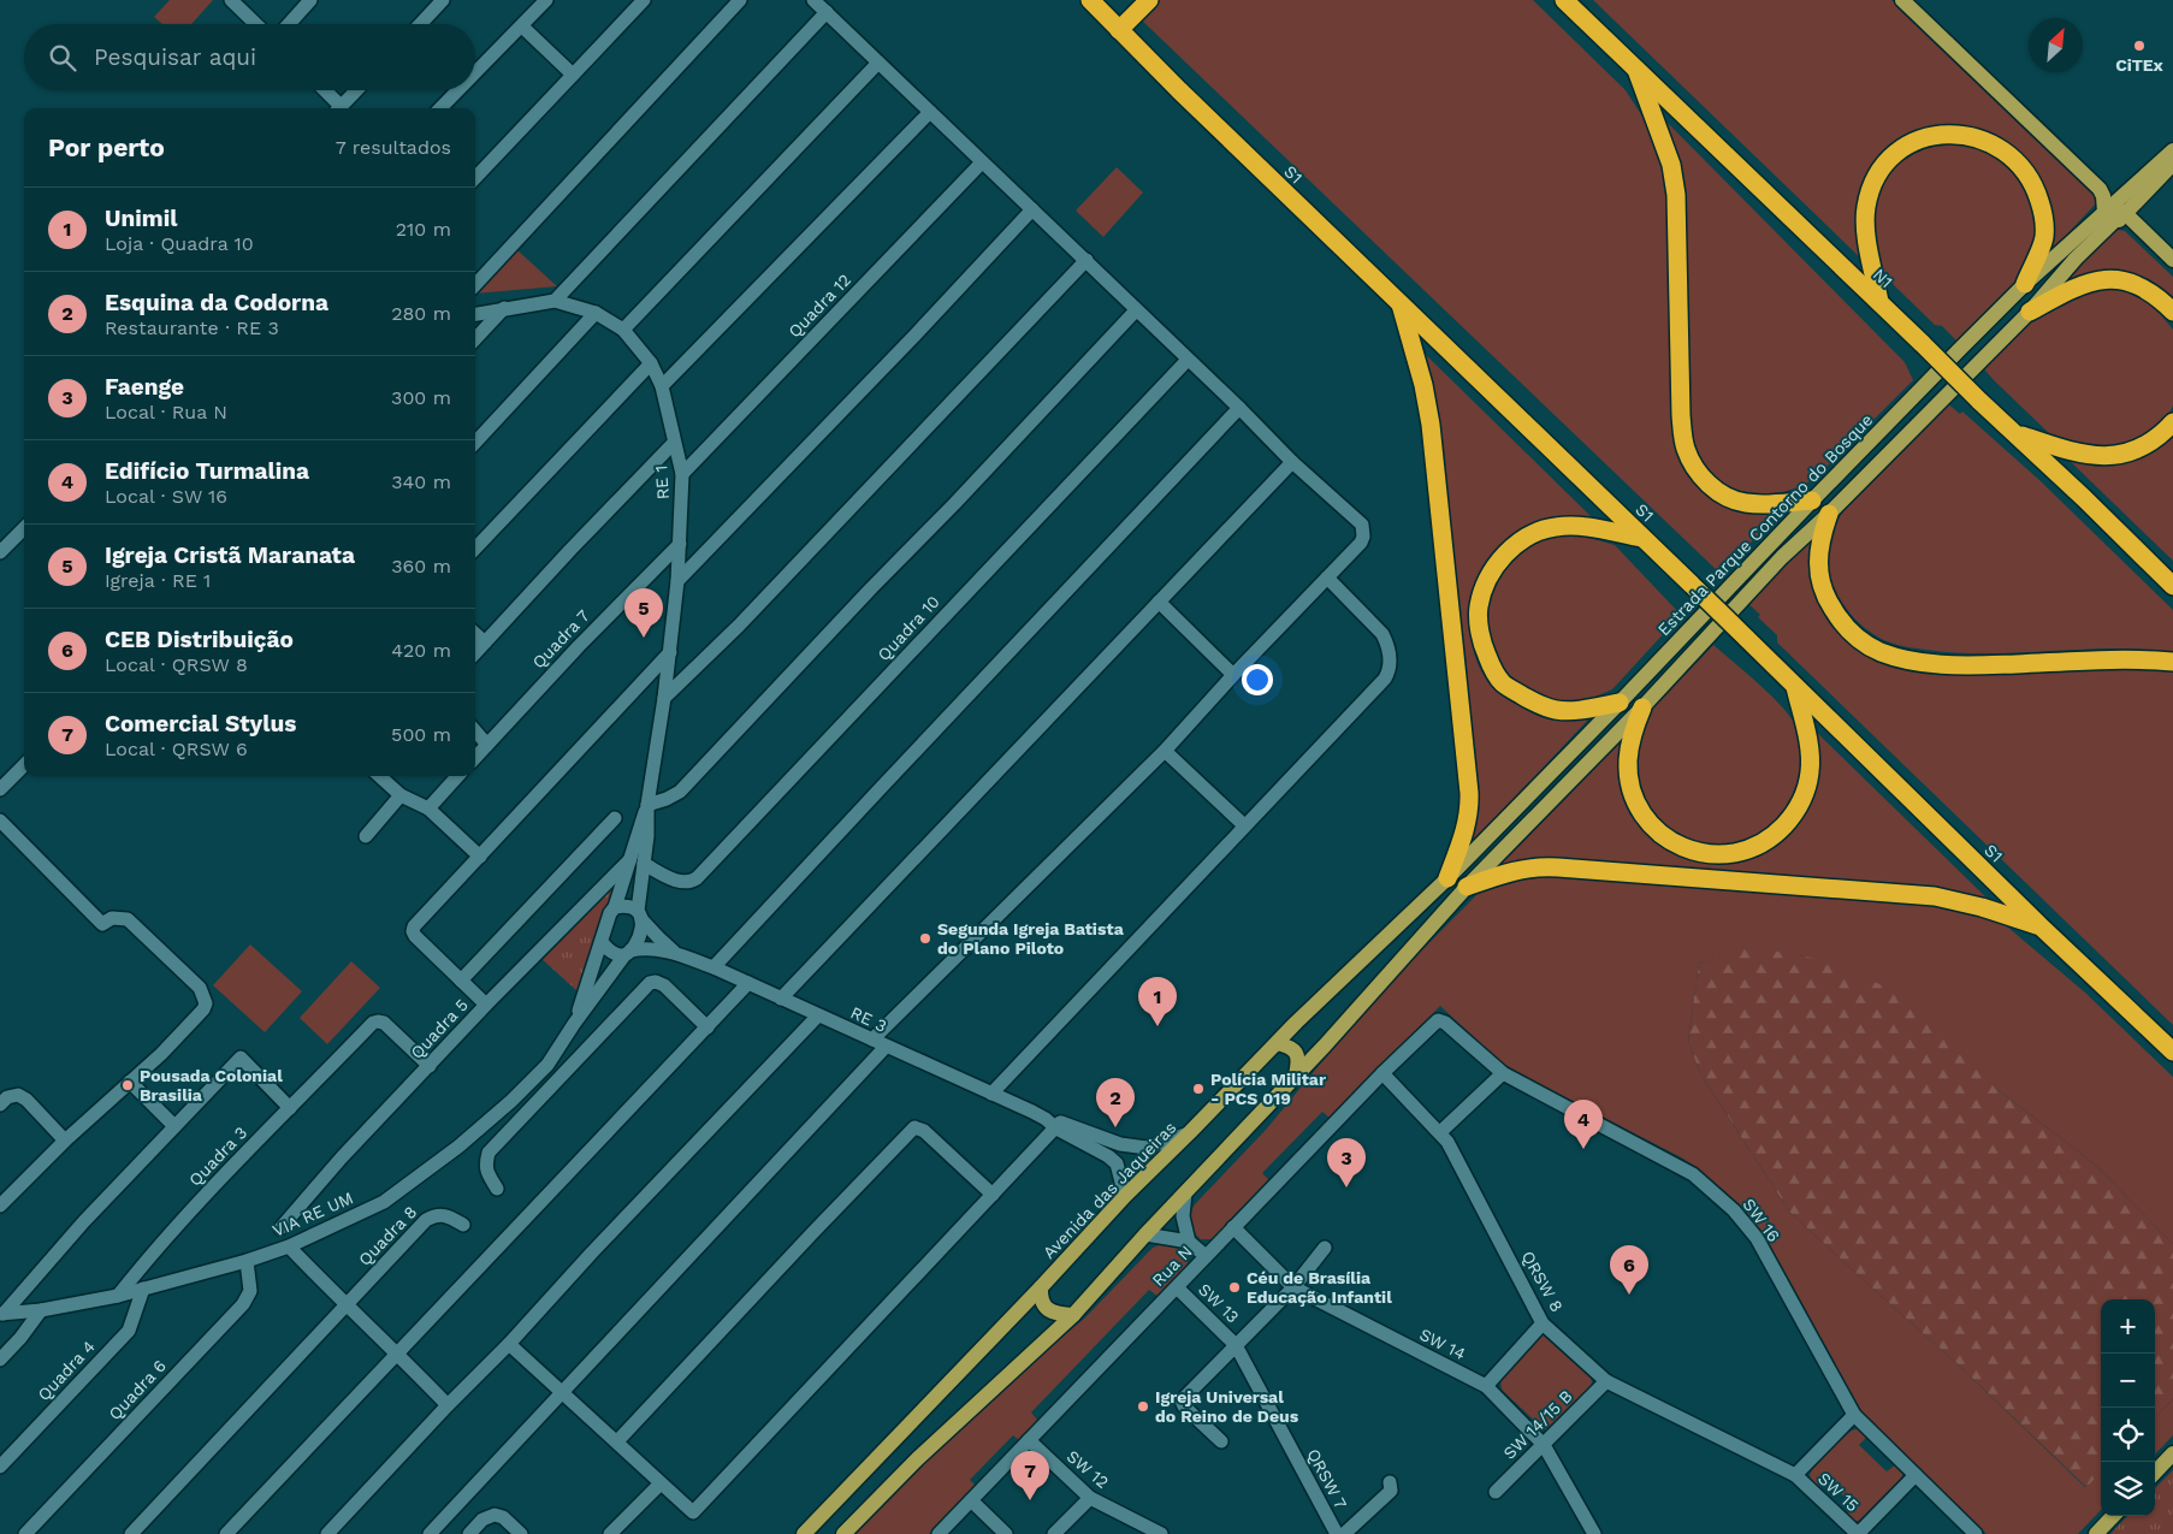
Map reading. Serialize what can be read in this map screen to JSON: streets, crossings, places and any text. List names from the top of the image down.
{
  "streets": {
    "highway": ["S1", "N1"],
    "main road": ["Estrada Parque Contorno do Bosque", "Avenida das Jaqueiras"],
    "street": [
      "Quadra 12",
      "RE 1",
      "Quadra 10",
      "Quadra 7",
      "RE 3",
      "Quadra 5",
      "Quadra 3",
      "VIA RE UM",
      "SW 16",
      "Quadra 8",
      "Rua N",
      "QRSW 8",
      "SW 13",
      "SW 14",
      "Quadra 4",
      "Quadra 6",
      "SW 14/15 B",
      "SW 12",
      "QRSW 7",
      "SW 15"
    ]
  },
  "crossings": [
    ["Quadra 12", "RE 1"],
    ["RE 1", "Quadra 10"],
    ["RE 1", "Quadra 7"],
    ["RE 1", "RE 3"],
    ["RE 1", "Quadra 5"],
    ["RE 1", "VIA RE UM"],
    ["Estrada Parque Contorno do Bosque", "Avenida das Jaqueiras"],
    ["Quadra 10", "Quadra 5"],
    ["RE 3", "Avenida das Jaqueiras"],
    ["RE 3", "VIA RE UM"],
    ["Quadra 5", "Quadra 3"],
    ["Quadra 3", "VIA RE UM"],
    ["VIA RE UM", "Quadra 4"],
    ["VIA RE UM", "Quadra 6"],
    ["SW 16", "Rua N"],
    ["Rua N", "QRSW 8"],
    ["Rua N", "SW 13"],
    ["Rua N", "SW 14"],
    ["Rua N", "SW 12"],
    ["QRSW 8", "SW 14/15 B"],
    ["QRSW 8", "SW 15"],
    ["SW 13", "QRSW 7"],
    ["SW 14", "SW 14/15 B"]
  ],
  "places": [
    "CiTEx",
    "Segunda Igreja Batista do Plano Piloto",
    "Pousada Colonial Brasilia",
    "Polícia Militar - PCS 019",
    "Céu de Brasília Educação Infantil",
    "Igreja Universal do Reino de Deus"
  ],
  "north": "top right",
  "page": {
    "search": "Pesquisar aqui",
    "heading": ["Por perto", "7 resultados"],
    "list": [
      {
        "mark": "1",
        "name": "Unimil",
        "note": "Loja · Quadra 10",
        "value": "210 m"
      },
      {
        "mark": "2",
        "name": "Esquina da Codorna",
        "note": "Restaurante · RE 3",
        "value": "280 m"
      },
      {
        "mark": "3",
        "name": "Faenge",
        "note": "Local · Rua N",
        "value": "300 m"
      },
      {
        "mark": "4",
        "name": "Edifício Turmalina",
        "note": "Local · SW 16",
        "value": "340 m"
      },
      {
        "mark": "5",
        "name": "Igreja Cristã Maranata",
        "note": "Igreja · RE 1",
        "value": "360 m"
      },
      {
        "mark": "6",
        "name": "CEB Distribuição",
        "note": "Local · QRSW 8",
        "value": "420 m"
      },
      {
        "mark": "7",
        "name": "Comercial Stylus",
        "note": "Local · QRSW 6",
        "value": "500 m"
      }
    ],
    "pins": [
      "5",
      "1",
      "2",
      "4",
      "3",
      "6",
      "7"
    ],
    "map_buttons": ["+", "−"]
  }
}
